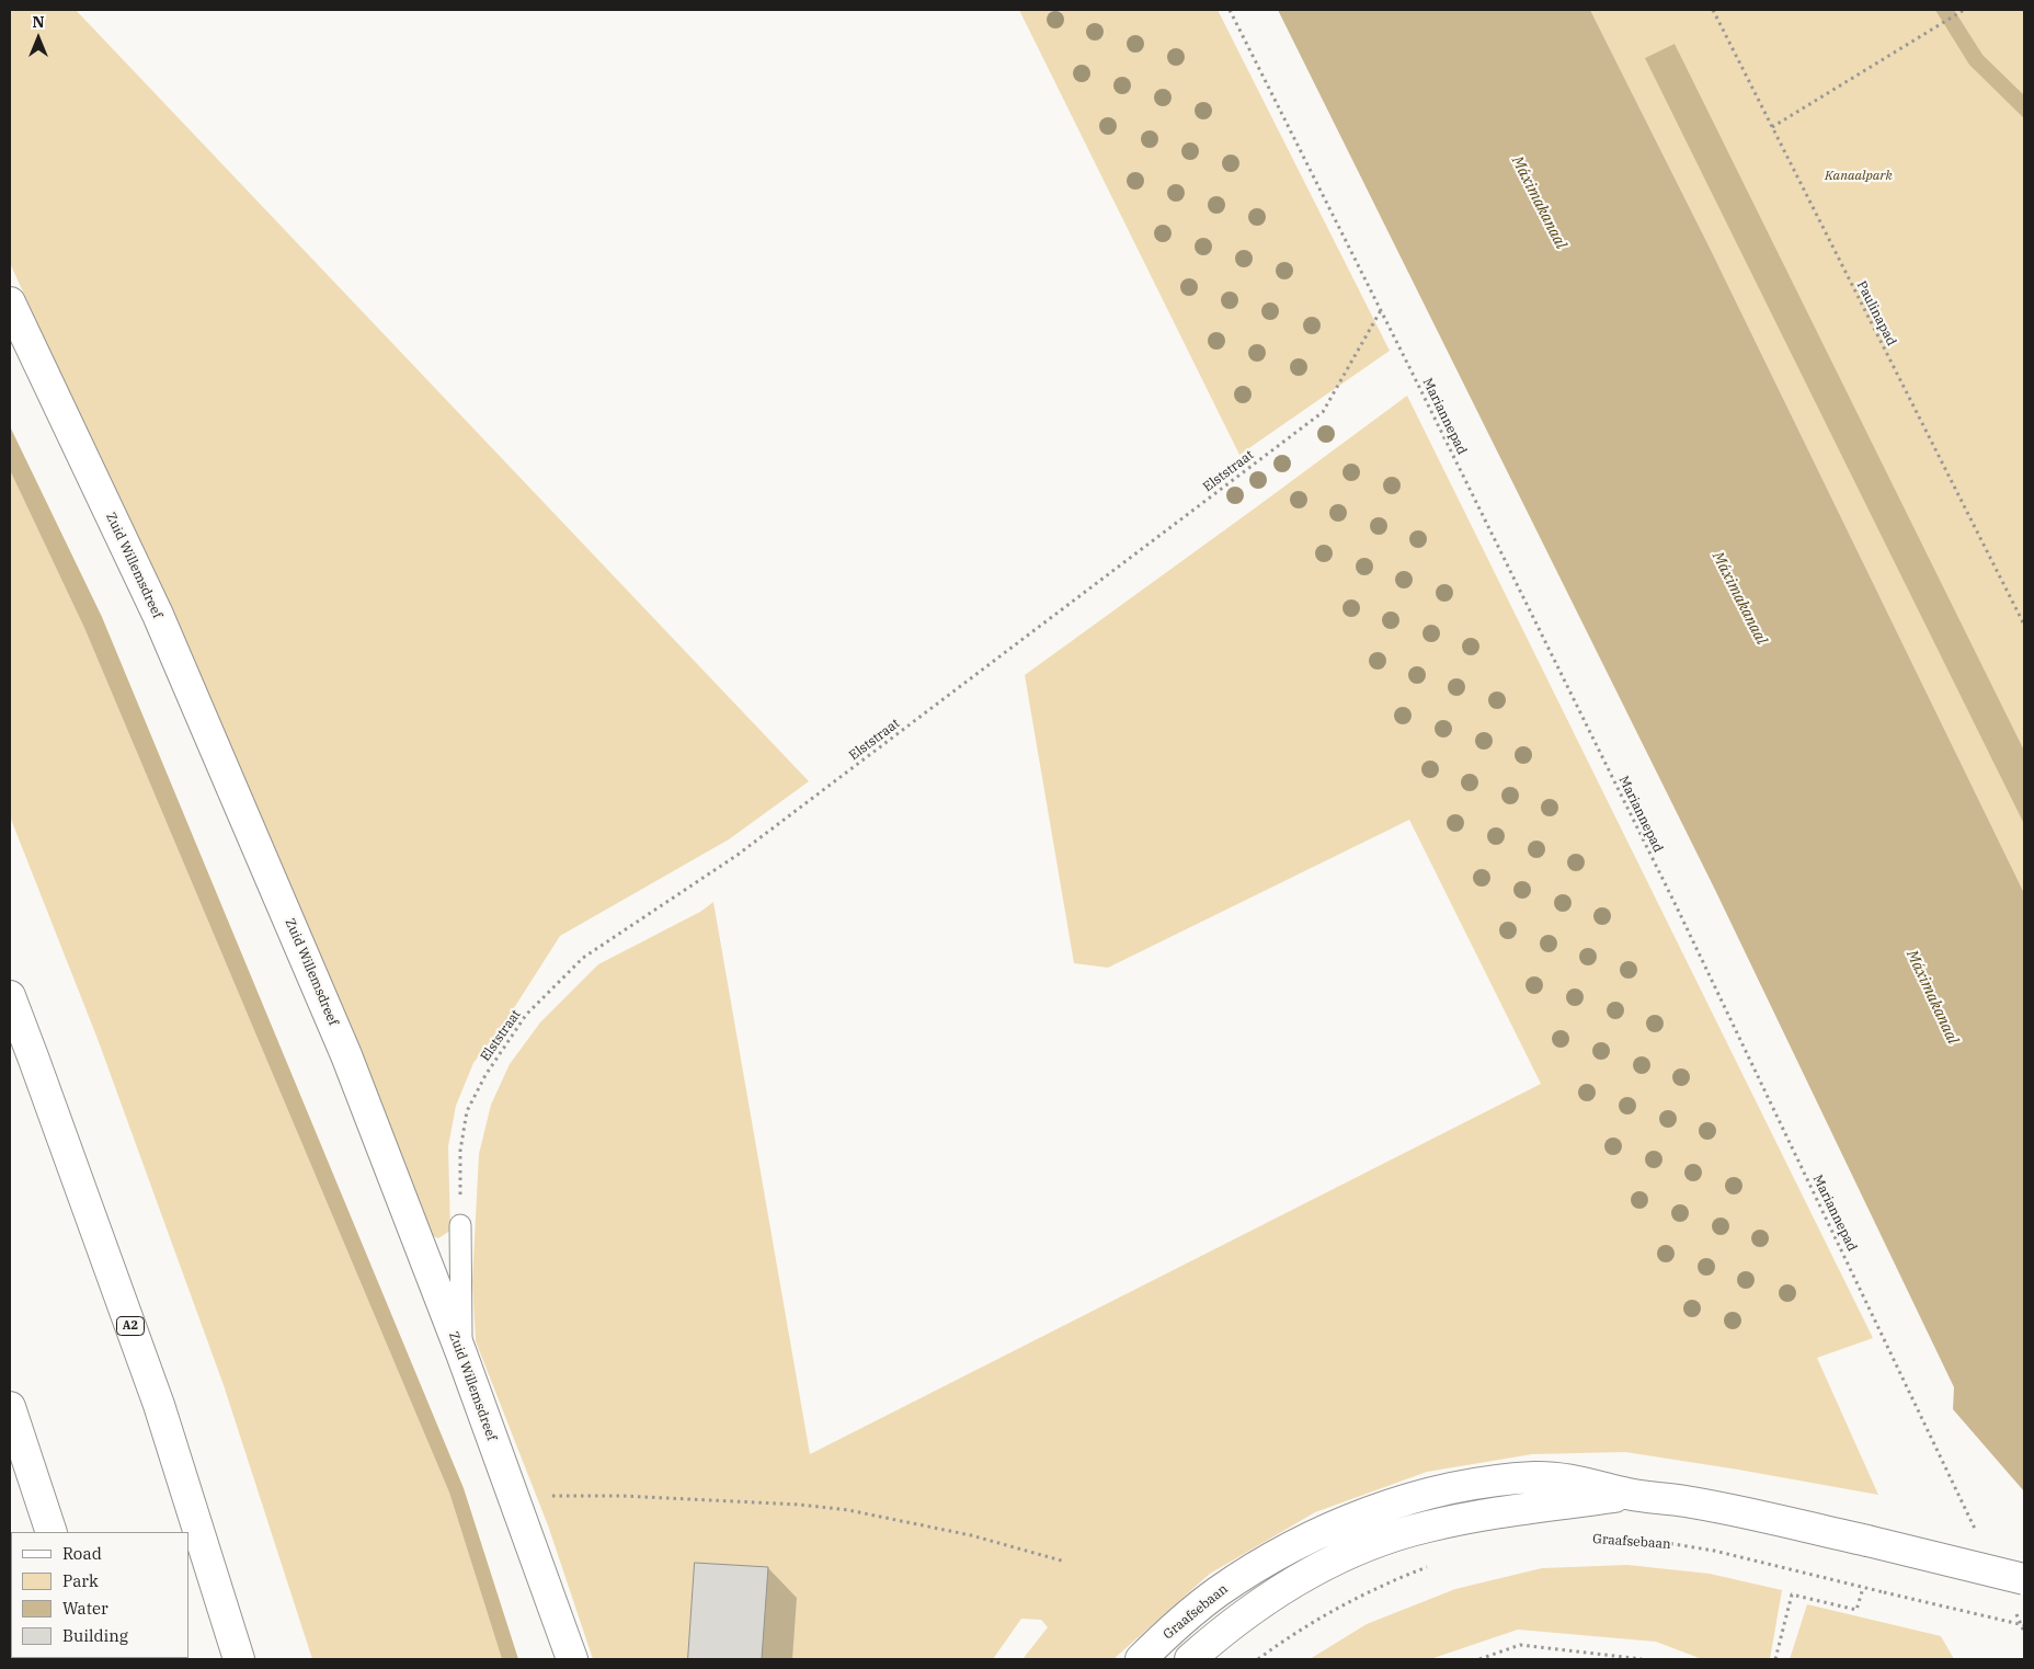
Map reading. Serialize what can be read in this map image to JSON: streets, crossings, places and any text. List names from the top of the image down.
{
  "streets": {
    "main road": ["Zuid Willemsdreef", "A2", "Graafsebaan"],
    "path": ["Paulinapad", "Mariannepad", "Elststraat"]
  },
  "crossings": [
    ["Mariannepad", "Elststraat"]
  ],
  "water": ["Máximakanaal"],
  "parks": ["Kanaalpark"],
  "legend": [
    "Road",
    "Park",
    "Water",
    "Building"
  ],
  "north": "top"
}
